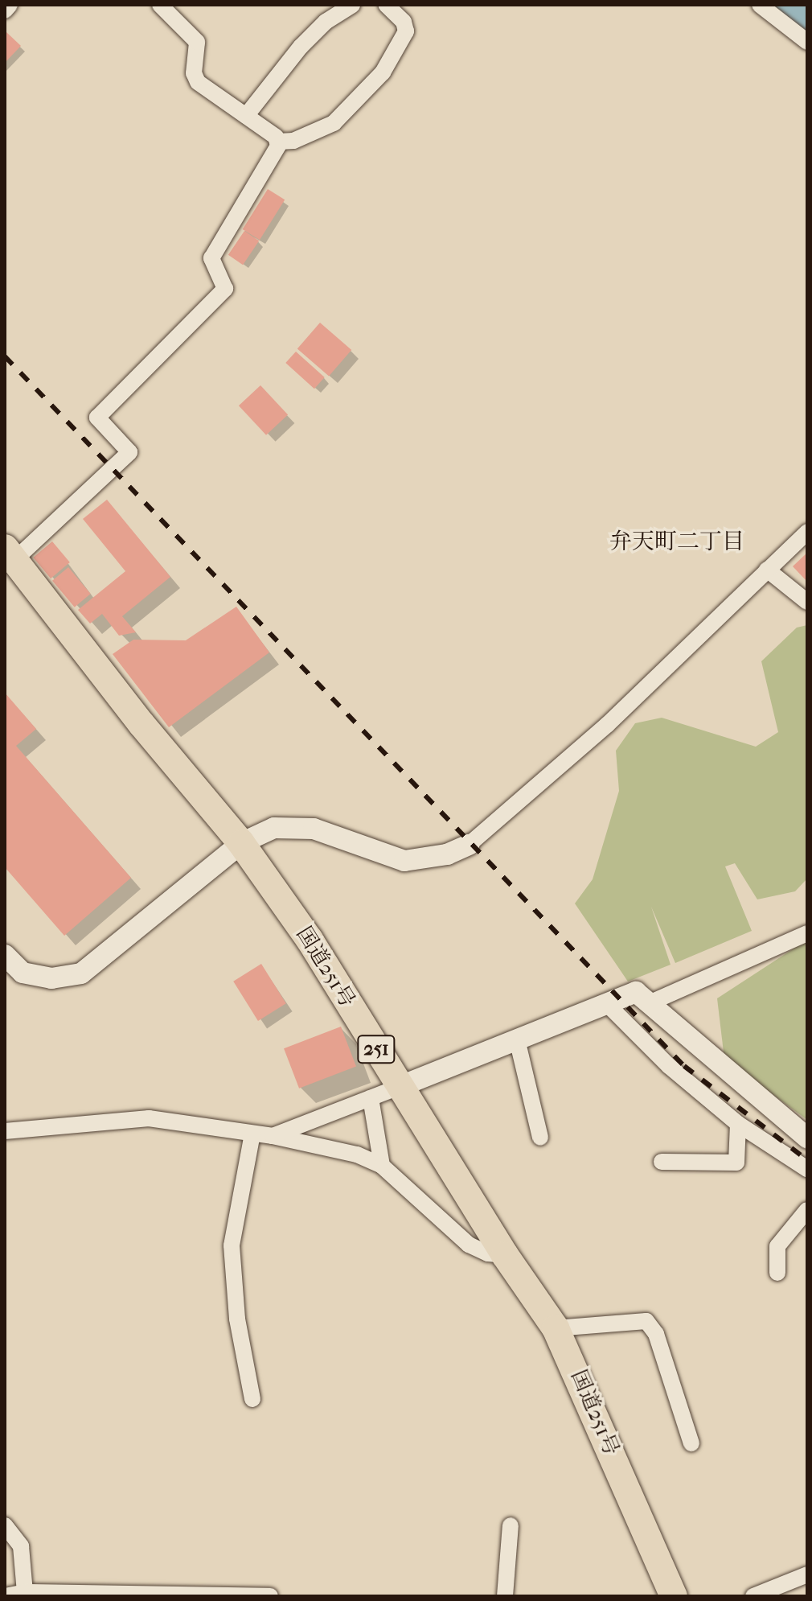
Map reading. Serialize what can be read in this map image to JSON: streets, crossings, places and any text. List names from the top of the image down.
{
  "streets": {
    "highway": ["国道251号", "251"]
  },
  "districts": ["弁天町二丁目"]
}
